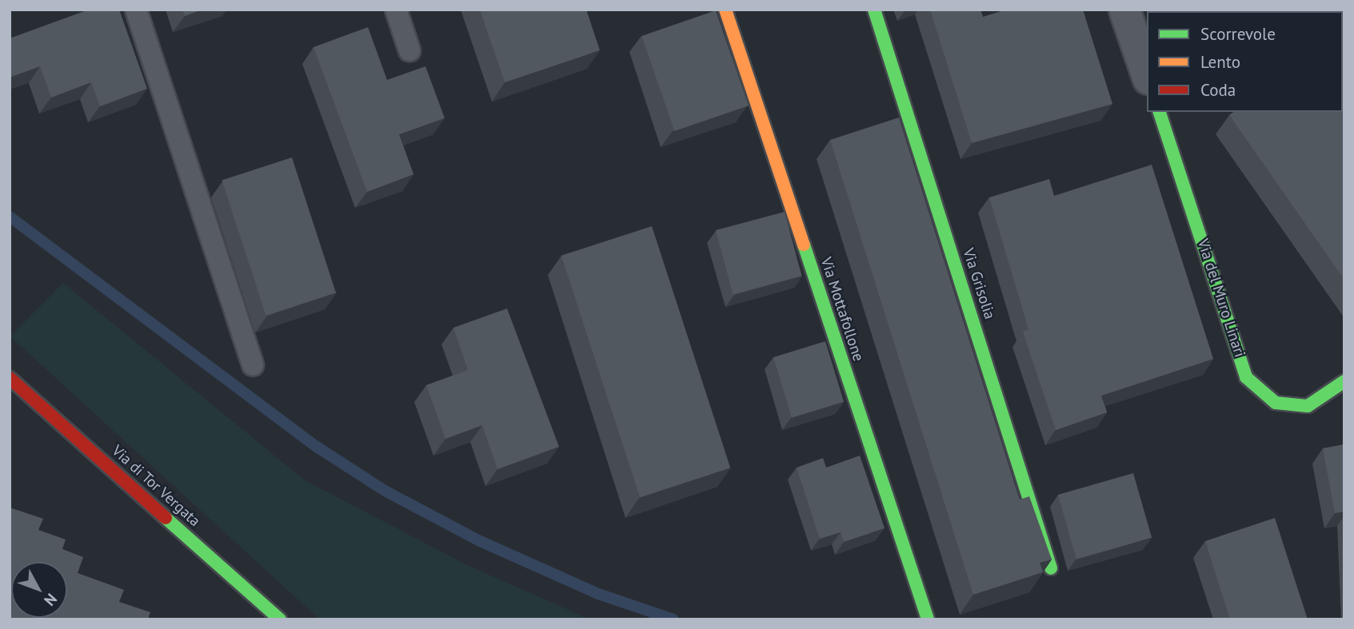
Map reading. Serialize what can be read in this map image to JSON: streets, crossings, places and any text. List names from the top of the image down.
{
  "streets": {
    "street": [
      "Via Grisolia",
      "Via del Muro Linari",
      "Via Mottafollone",
      "Via di Tor Vergata"
    ]
  },
  "legend": ["Scorrevole", "Lento", "Coda"],
  "north": "bottom right"
}
